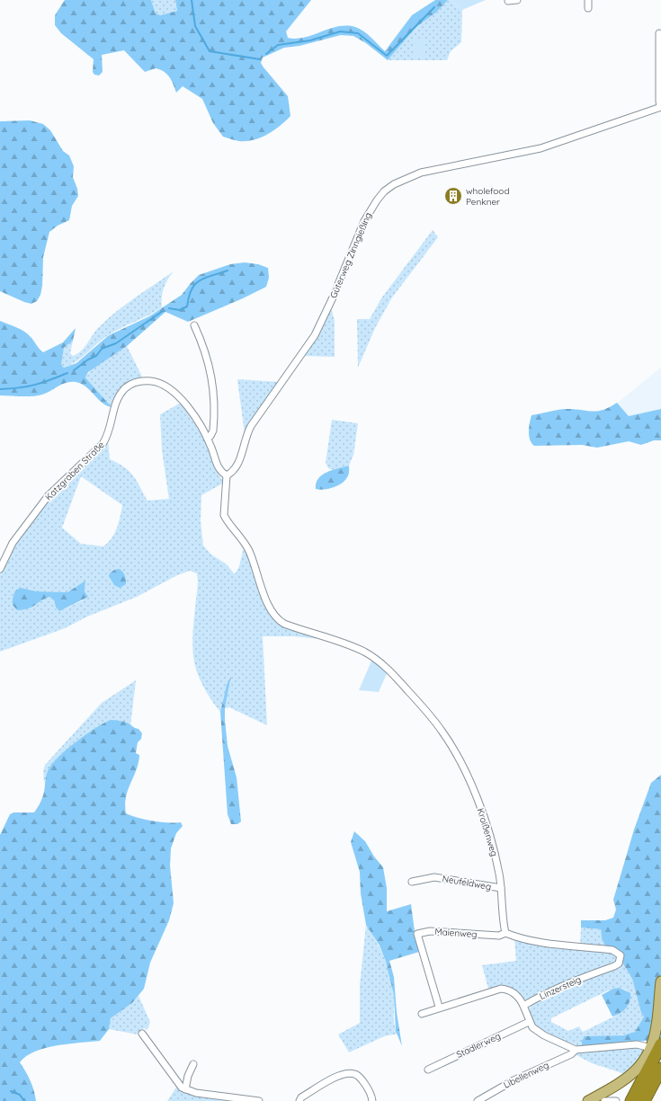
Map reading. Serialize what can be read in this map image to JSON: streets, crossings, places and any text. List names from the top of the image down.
{
  "streets": {
    "street": [
      "Güterweg Zinngießing",
      "Katzgraben Straße",
      "Kroißenweg",
      "Neufeldweg",
      "Maienweg",
      "Linzersteig",
      "Stadlerweg",
      "Libellenweg"
    ]
  },
  "crossings": [
    ["Güterweg Zinngießing", "Katzgraben Straße"],
    ["Güterweg Zinngießing", "Kroißenweg"],
    ["Katzgraben Straße", "Kroißenweg"],
    ["Kroißenweg", "Neufeldweg"],
    ["Kroißenweg", "Maienweg"],
    ["Kroißenweg", "Linzersteig"],
    ["Maienweg", "Linzersteig"]
  ],
  "places": {
    "building": ["wholefood Penkner"]
  }
}
